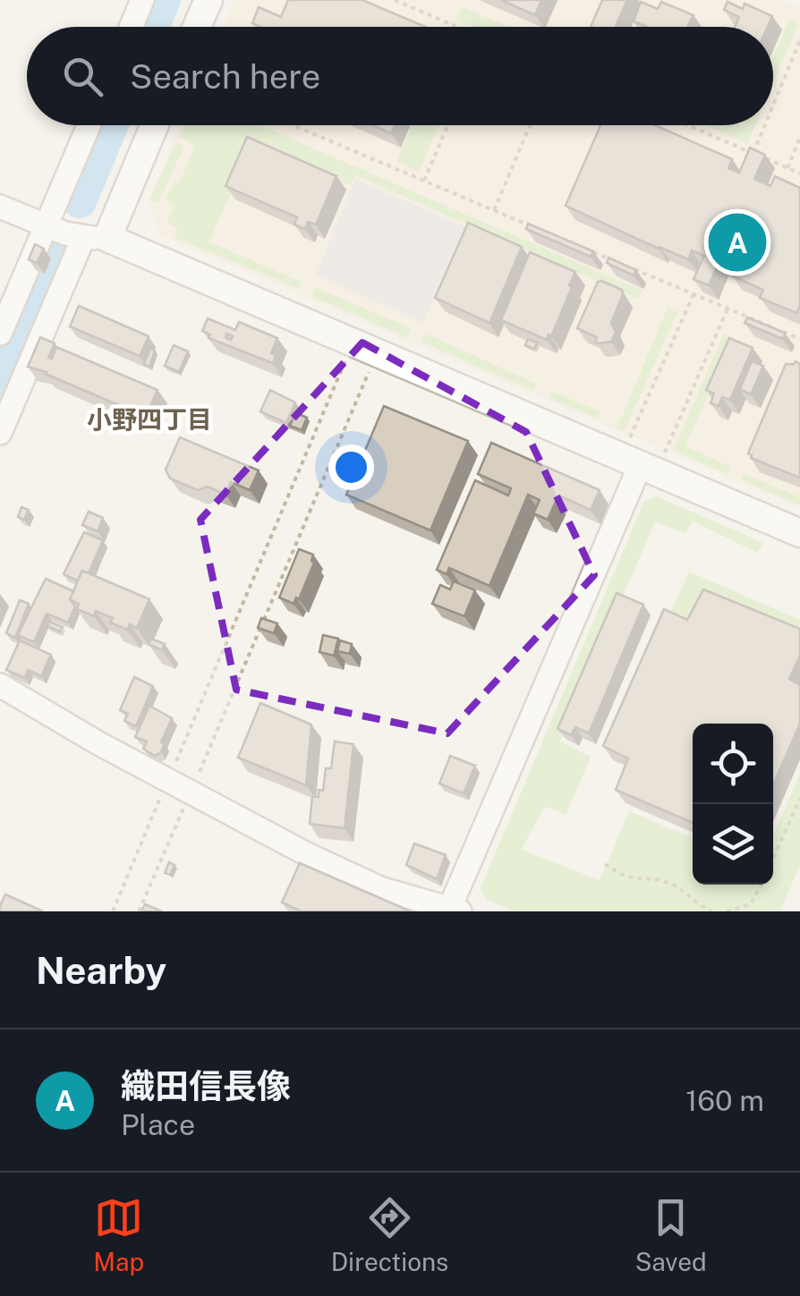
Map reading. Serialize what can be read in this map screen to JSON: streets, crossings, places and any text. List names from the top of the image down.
{
  "districts": ["小野四丁目"],
  "page": {
    "search": "Search here",
    "pins": "A",
    "heading": "Nearby",
    "list": [
      {
        "mark": "A",
        "name": "織田信長像",
        "note": "Place",
        "value": "160 m"
      }
    ],
    "nav": ["Map", "Directions", "Saved"]
  }
}
